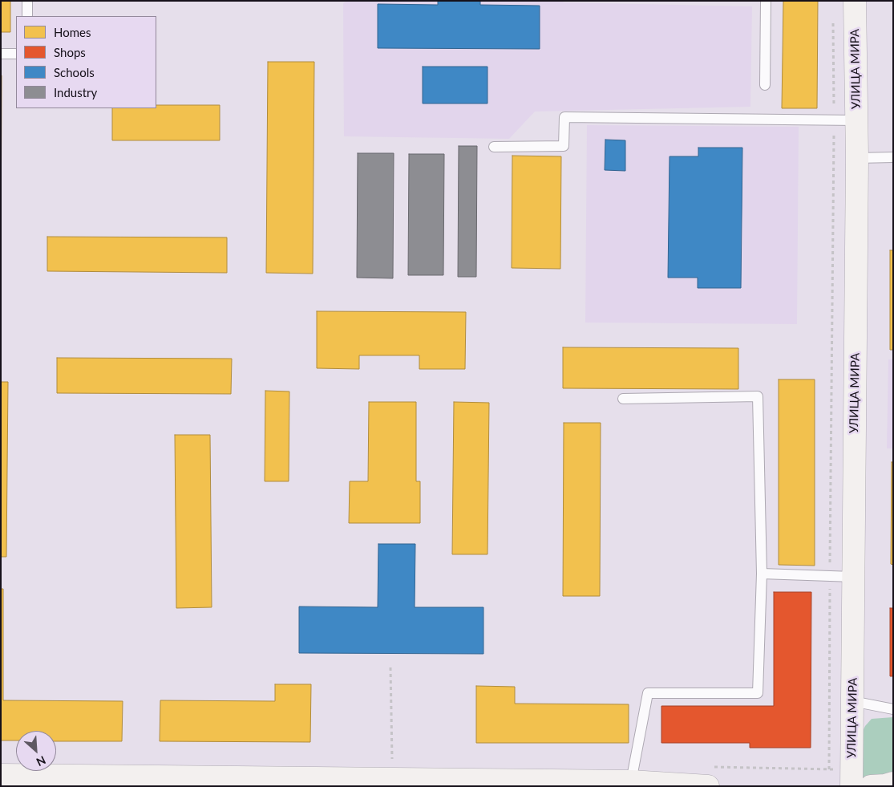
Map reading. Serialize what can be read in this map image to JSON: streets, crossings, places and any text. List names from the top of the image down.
{
  "streets": {
    "main road": ["УЛИЦА МИРА"]
  },
  "legend": [
    "Homes",
    "Shops",
    "Schools",
    "Industry"
  ],
  "north": "bottom right"
}
